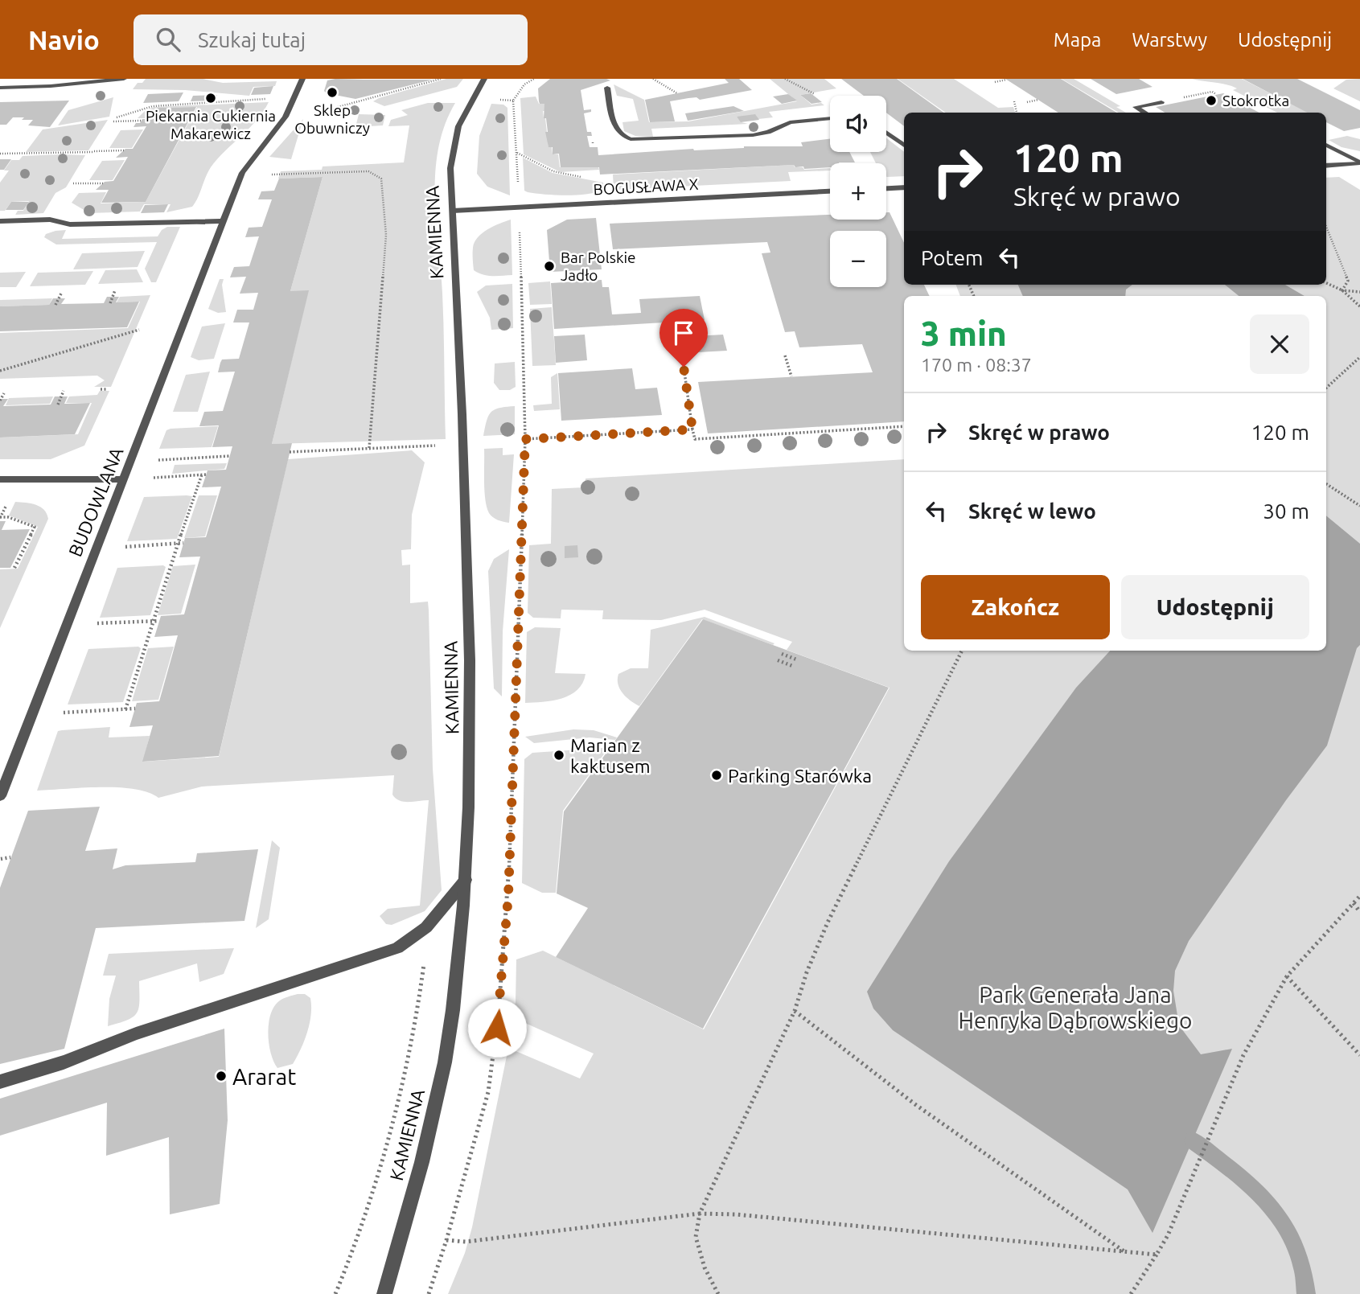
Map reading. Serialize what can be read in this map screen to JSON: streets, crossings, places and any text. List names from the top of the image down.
{
  "streets": {
    "street": ["BOGUSŁAWA X", "KAMIENNA", "BUDOWLANA"]
  },
  "crossings": [
    ["BOGUSŁAWA X", "KAMIENNA"]
  ],
  "parks": ["Park Generała Jana Henryka Dąbrowskiego"],
  "places": [
    "Sklep Obuwniczy",
    "Piekarnia Cukiernia Makarewicz",
    "Stokrotka",
    "Bar Polskie Jadło",
    "Marian z kaktusem",
    "Parking Starówka",
    "Ararat"
  ],
  "page": {
    "header": "Navio",
    "search": "Szukaj tutaj",
    "nav": ["Mapa", "Warstwy", "Udostępnij"],
    "map_buttons": ["+", "−"],
    "turn": ["120 m", "Skręć w prawo"],
    "then": "Potem",
    "heading": ["3 min", "170 m · 08:37"],
    "list": [
      {
        "name": "Skręć w prawo",
        "value": "120 m"
      },
      {
        "name": "Skręć w lewo",
        "value": "30 m"
      }
    ],
    "buttons": ["Zakończ", "Udostępnij"]
  }
}
